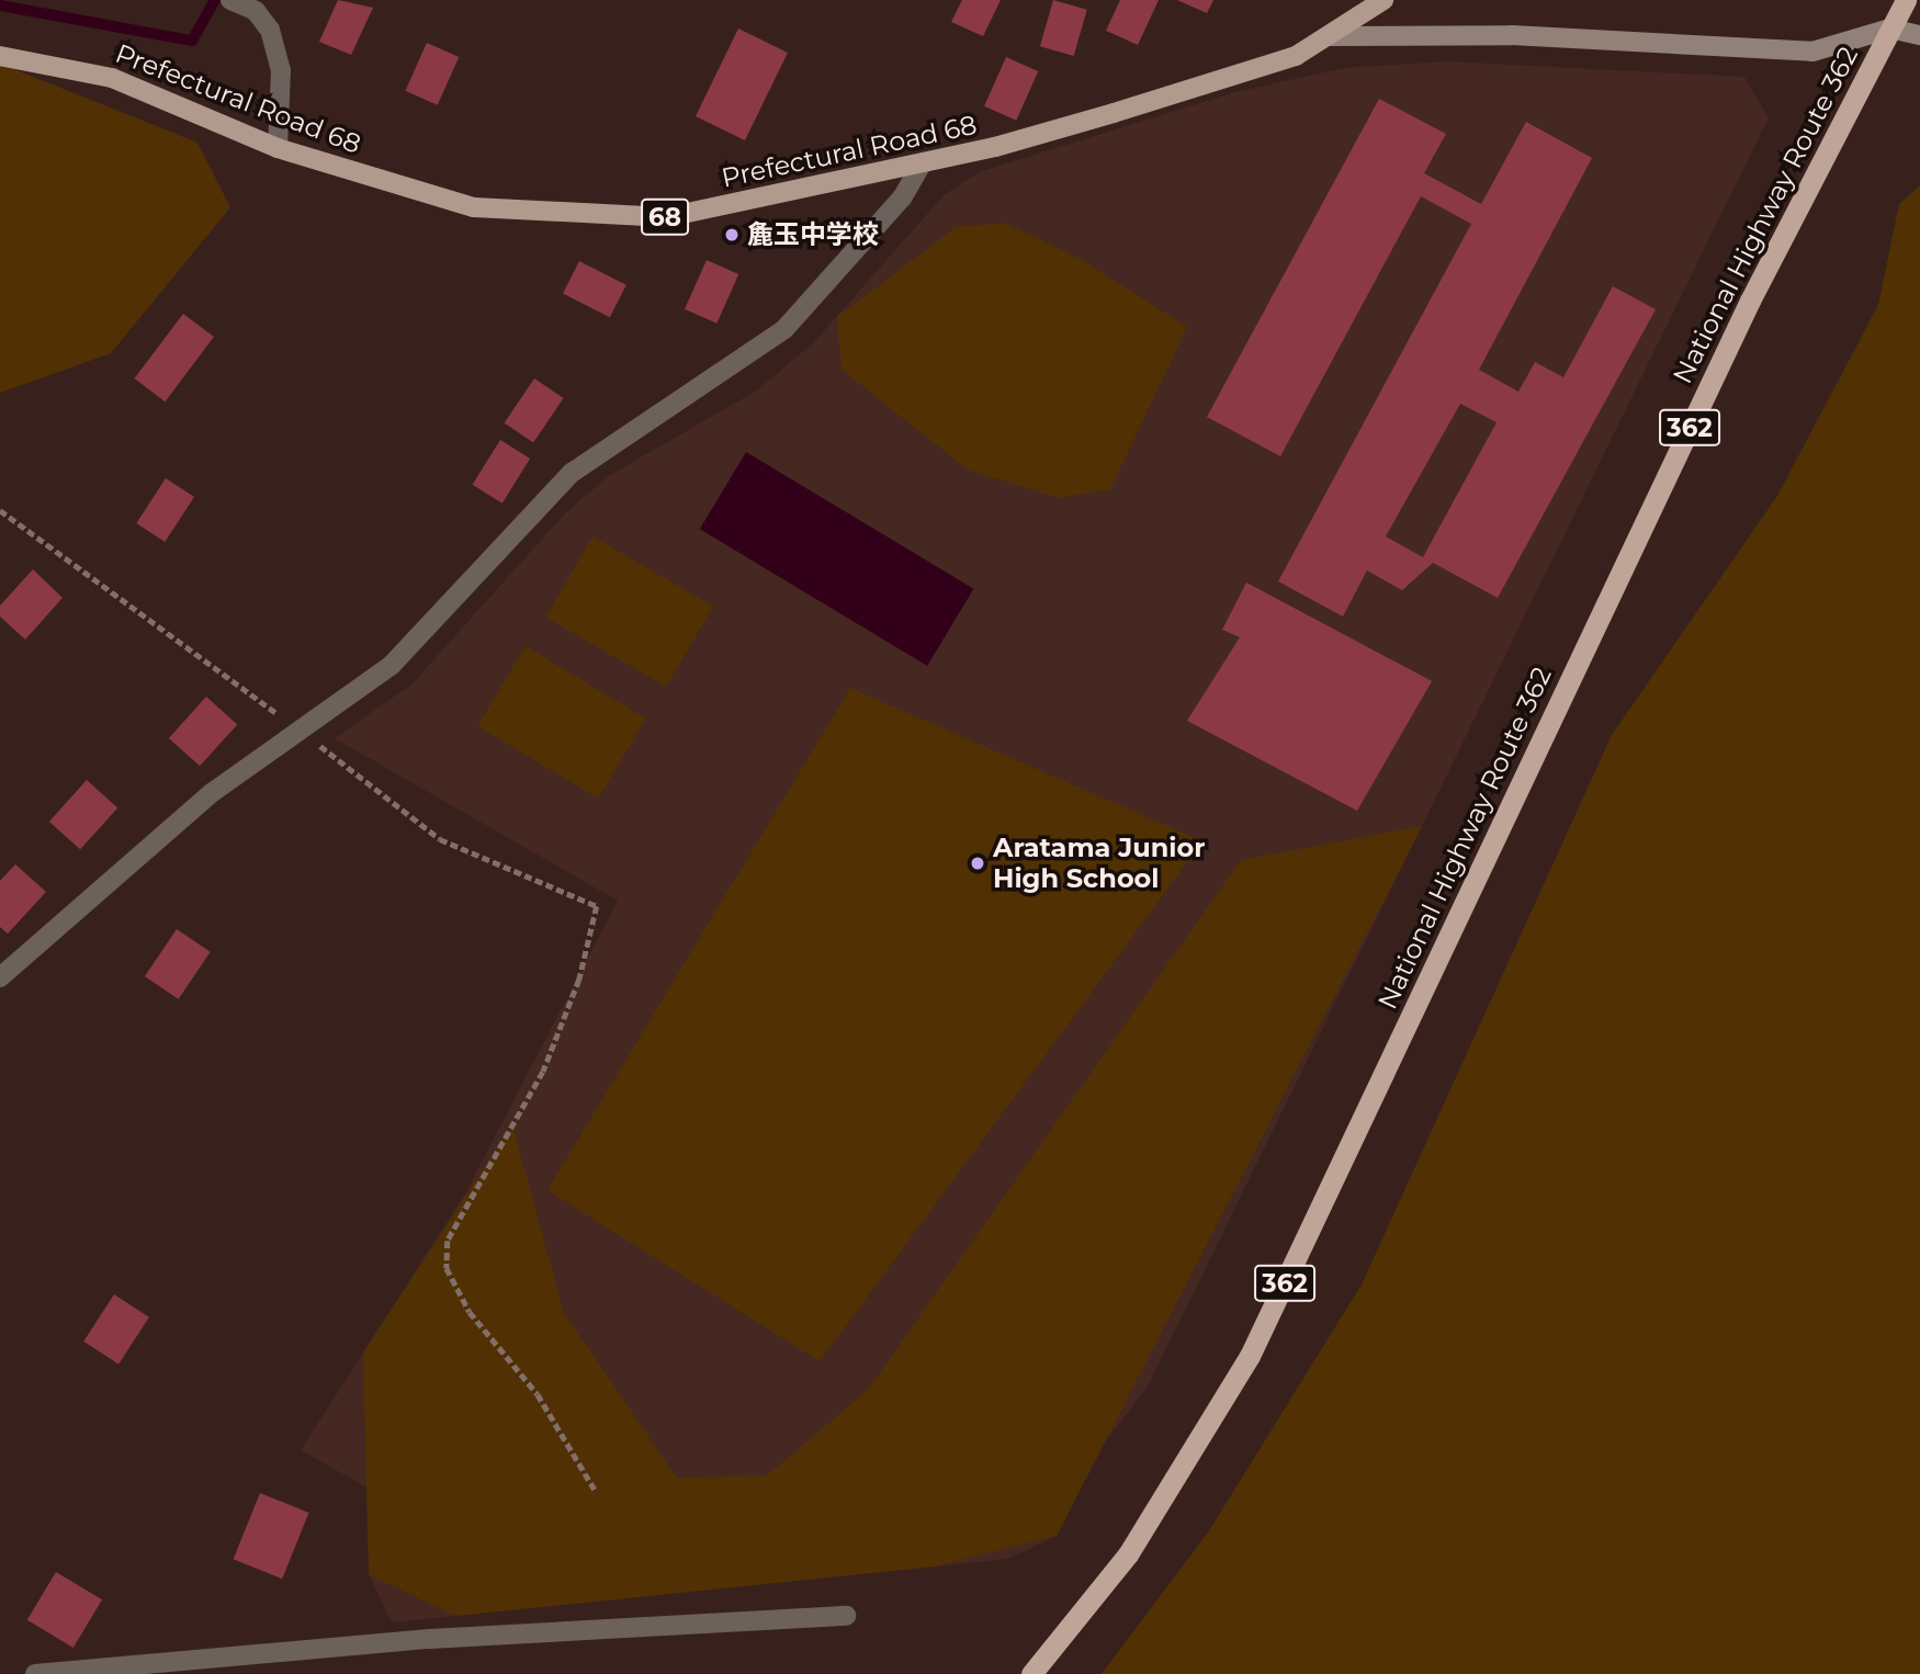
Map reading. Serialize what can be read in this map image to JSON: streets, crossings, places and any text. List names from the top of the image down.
{
  "streets": {
    "highway": ["National Highway Route 362", "362"],
    "main road": ["Prefectural Road 68", "68"]
  },
  "places": ["麁玉中学校", "Aratama Junior High School"]
}
